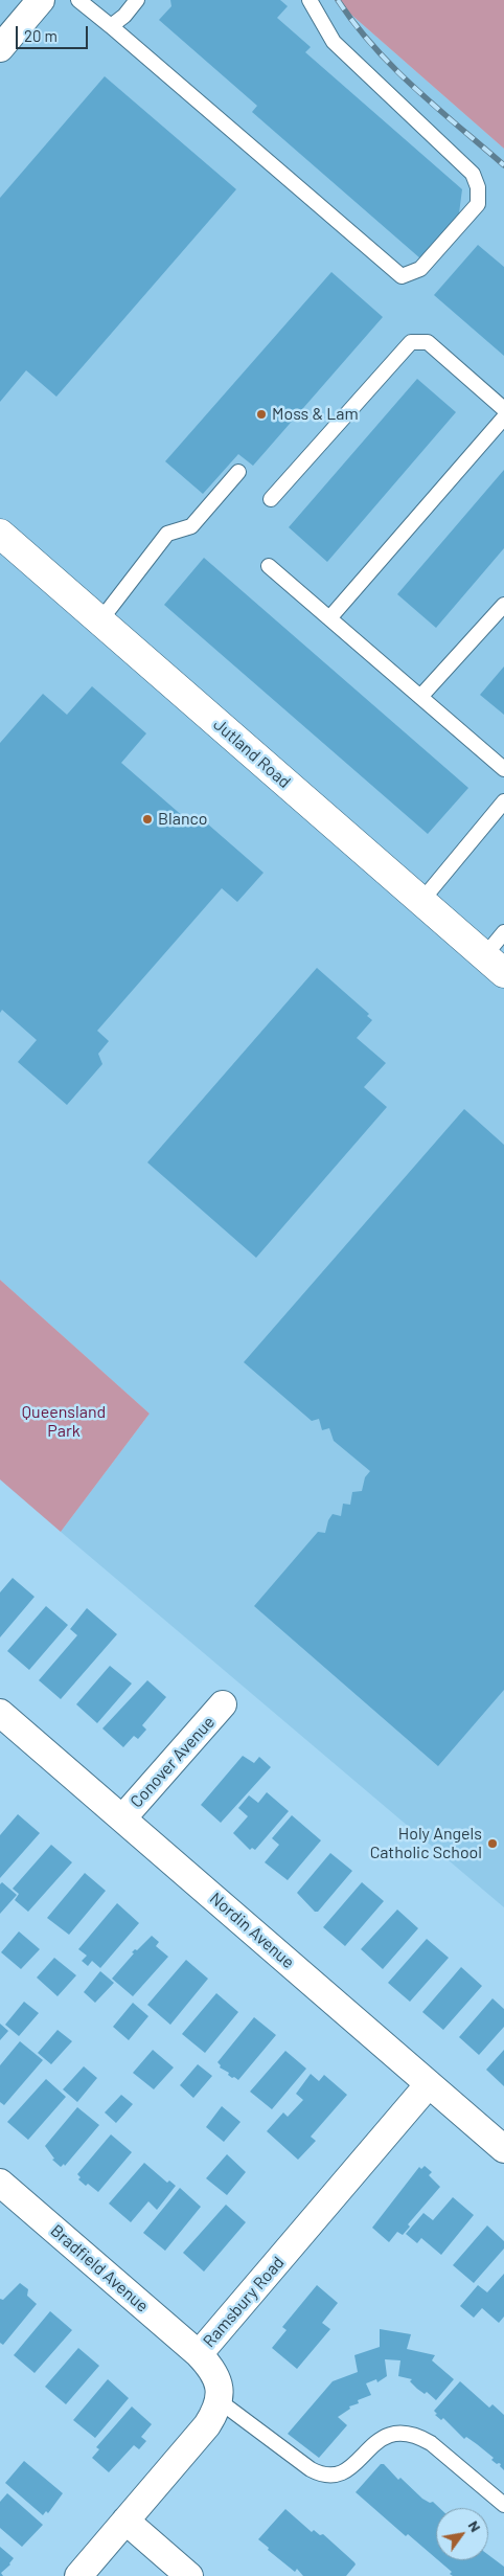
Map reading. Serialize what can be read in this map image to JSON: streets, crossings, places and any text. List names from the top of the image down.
{
  "streets": {
    "street": [
      "Jutland Road",
      "Conover Avenue",
      "Nordin Avenue",
      "Bradfield Avenue",
      "Ramsbury Road"
    ]
  },
  "crossings": [
    ["Conover Avenue", "Nordin Avenue"],
    ["Nordin Avenue", "Ramsbury Road"],
    ["Bradfield Avenue", "Ramsbury Road"]
  ],
  "parks": ["Queensland Park"],
  "places": ["Moss & Lam", "Blanco", "Holy Angels Catholic School"],
  "scale_bar": "20 m",
  "north": "top right"
}
